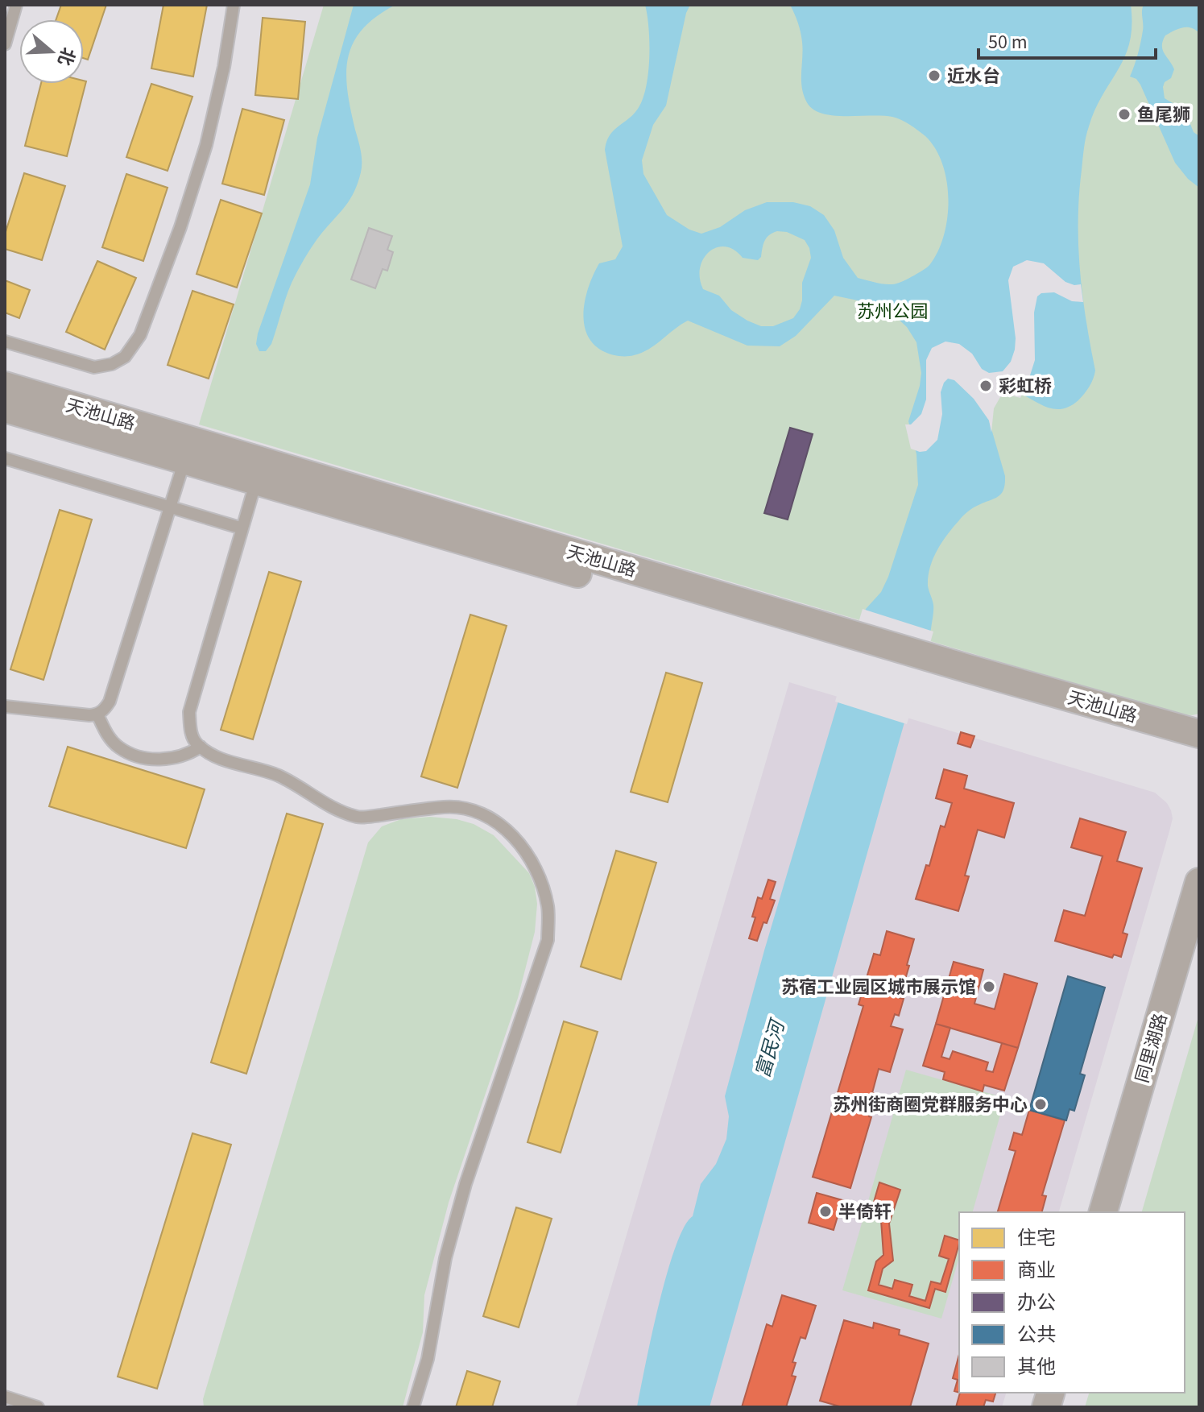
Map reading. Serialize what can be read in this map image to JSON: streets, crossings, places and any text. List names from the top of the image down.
{
  "streets": {
    "street": ["天池山路", "同里湖路"]
  },
  "water": ["富民河"],
  "parks": ["苏州公园"],
  "places": [
    "近水台",
    "鱼尾狮",
    "彩虹桥",
    "苏宿工业园区城市展示馆",
    "苏州街商圈党群服务中心",
    "半倚轩"
  ],
  "legend": [
    "住宅",
    "商业",
    "办公",
    "公共",
    "其他"
  ],
  "scale_bar": "50 m",
  "north": "right"
}
